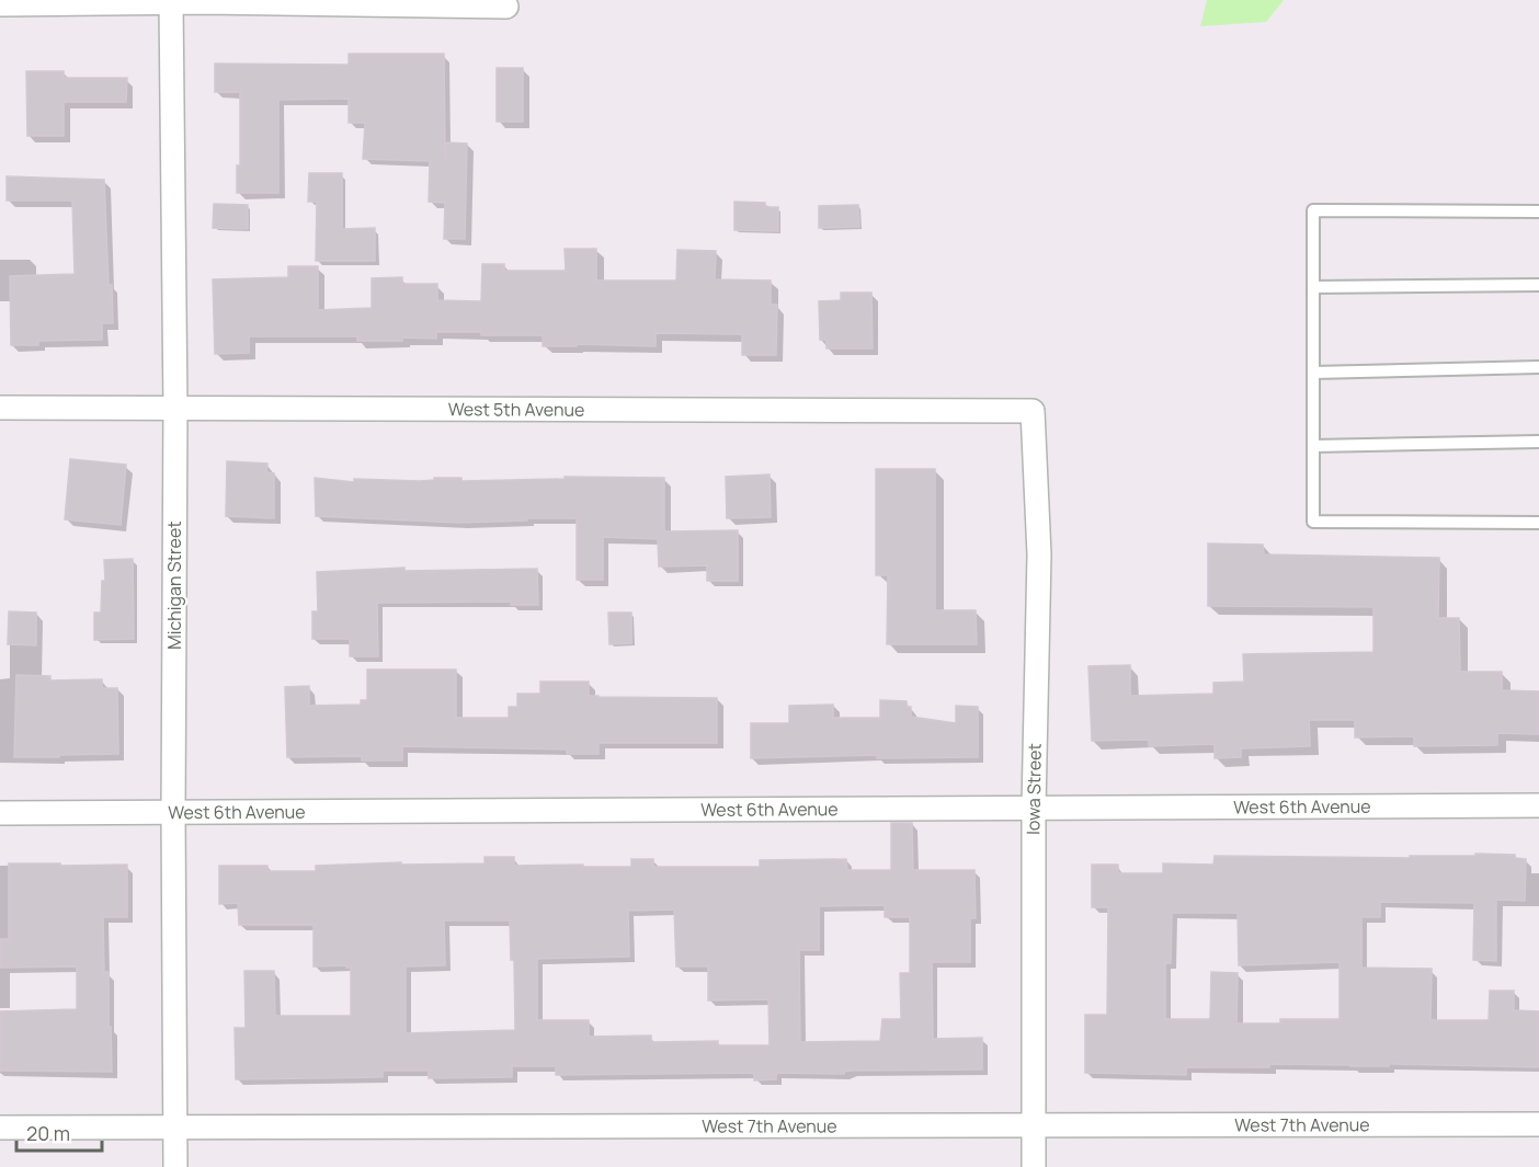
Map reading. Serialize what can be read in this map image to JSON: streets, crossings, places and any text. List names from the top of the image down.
{
  "streets": {
    "street": [
      "West 5th Avenue",
      "Michigan Street",
      "Iowa Street",
      "West 6th Avenue",
      "West 7th Avenue"
    ]
  },
  "crossings": [
    ["West 5th Avenue", "Michigan Street"],
    ["West 5th Avenue", "Iowa Street"],
    ["Michigan Street", "West 6th Avenue"],
    ["Michigan Street", "West 7th Avenue"],
    ["Iowa Street", "West 6th Avenue"],
    ["Iowa Street", "West 7th Avenue"]
  ],
  "scale_bar": "20 m"
}
